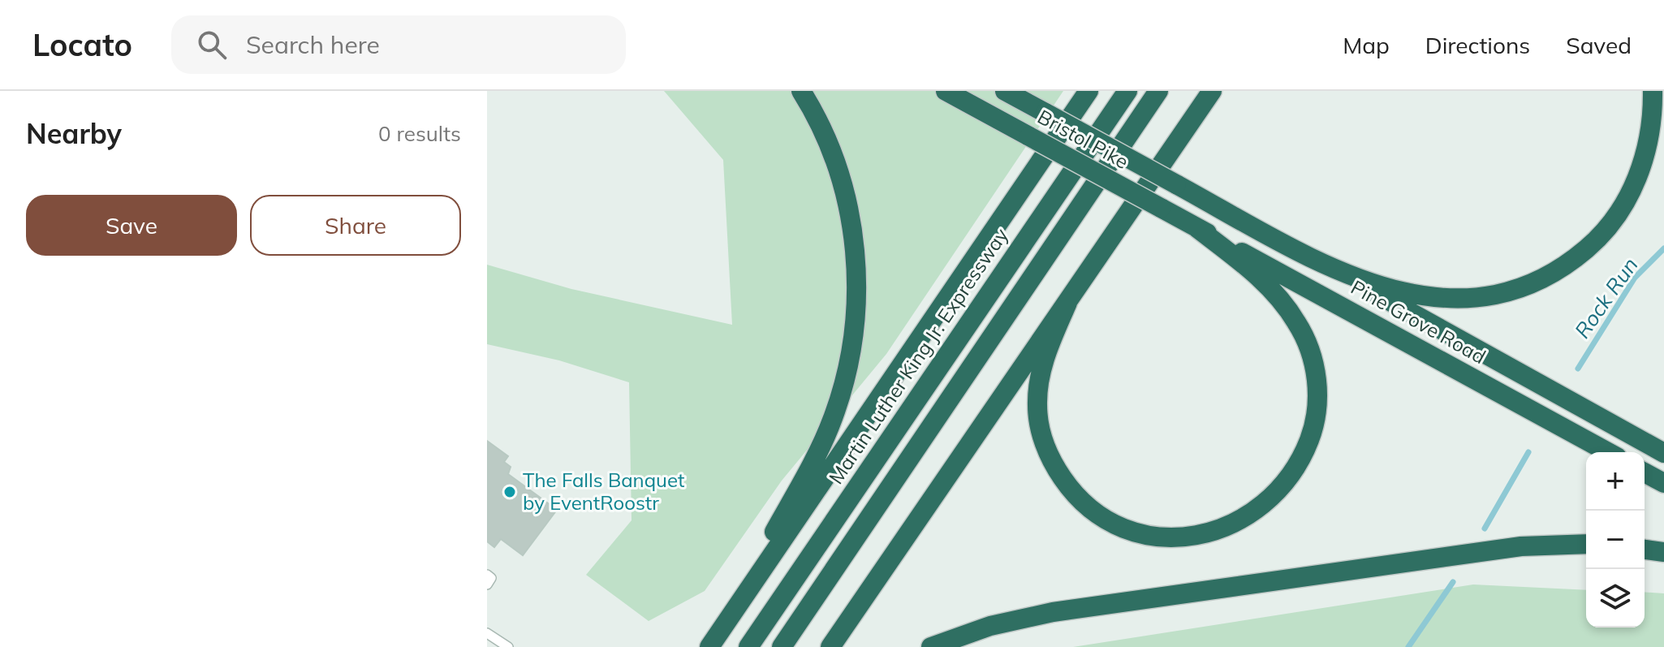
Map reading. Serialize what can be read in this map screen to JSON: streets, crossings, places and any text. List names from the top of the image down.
{
  "streets": {
    "highway": ["Bristol Pike", "Pine Grove Road", "Martin Luther King Jr. Expressway"]
  },
  "crossings": [
    ["Bristol Pike", "Pine Grove Road"]
  ],
  "water": ["Rock Run"],
  "places": ["The Falls Banquet by EventRoostr"],
  "page": {
    "header": "Locato",
    "search": "Search here",
    "nav": ["Map", "Directions", "Saved"],
    "heading": ["Nearby", "0 results"],
    "buttons": ["Save", "Share"],
    "map_buttons": ["+", "−"]
  }
}
